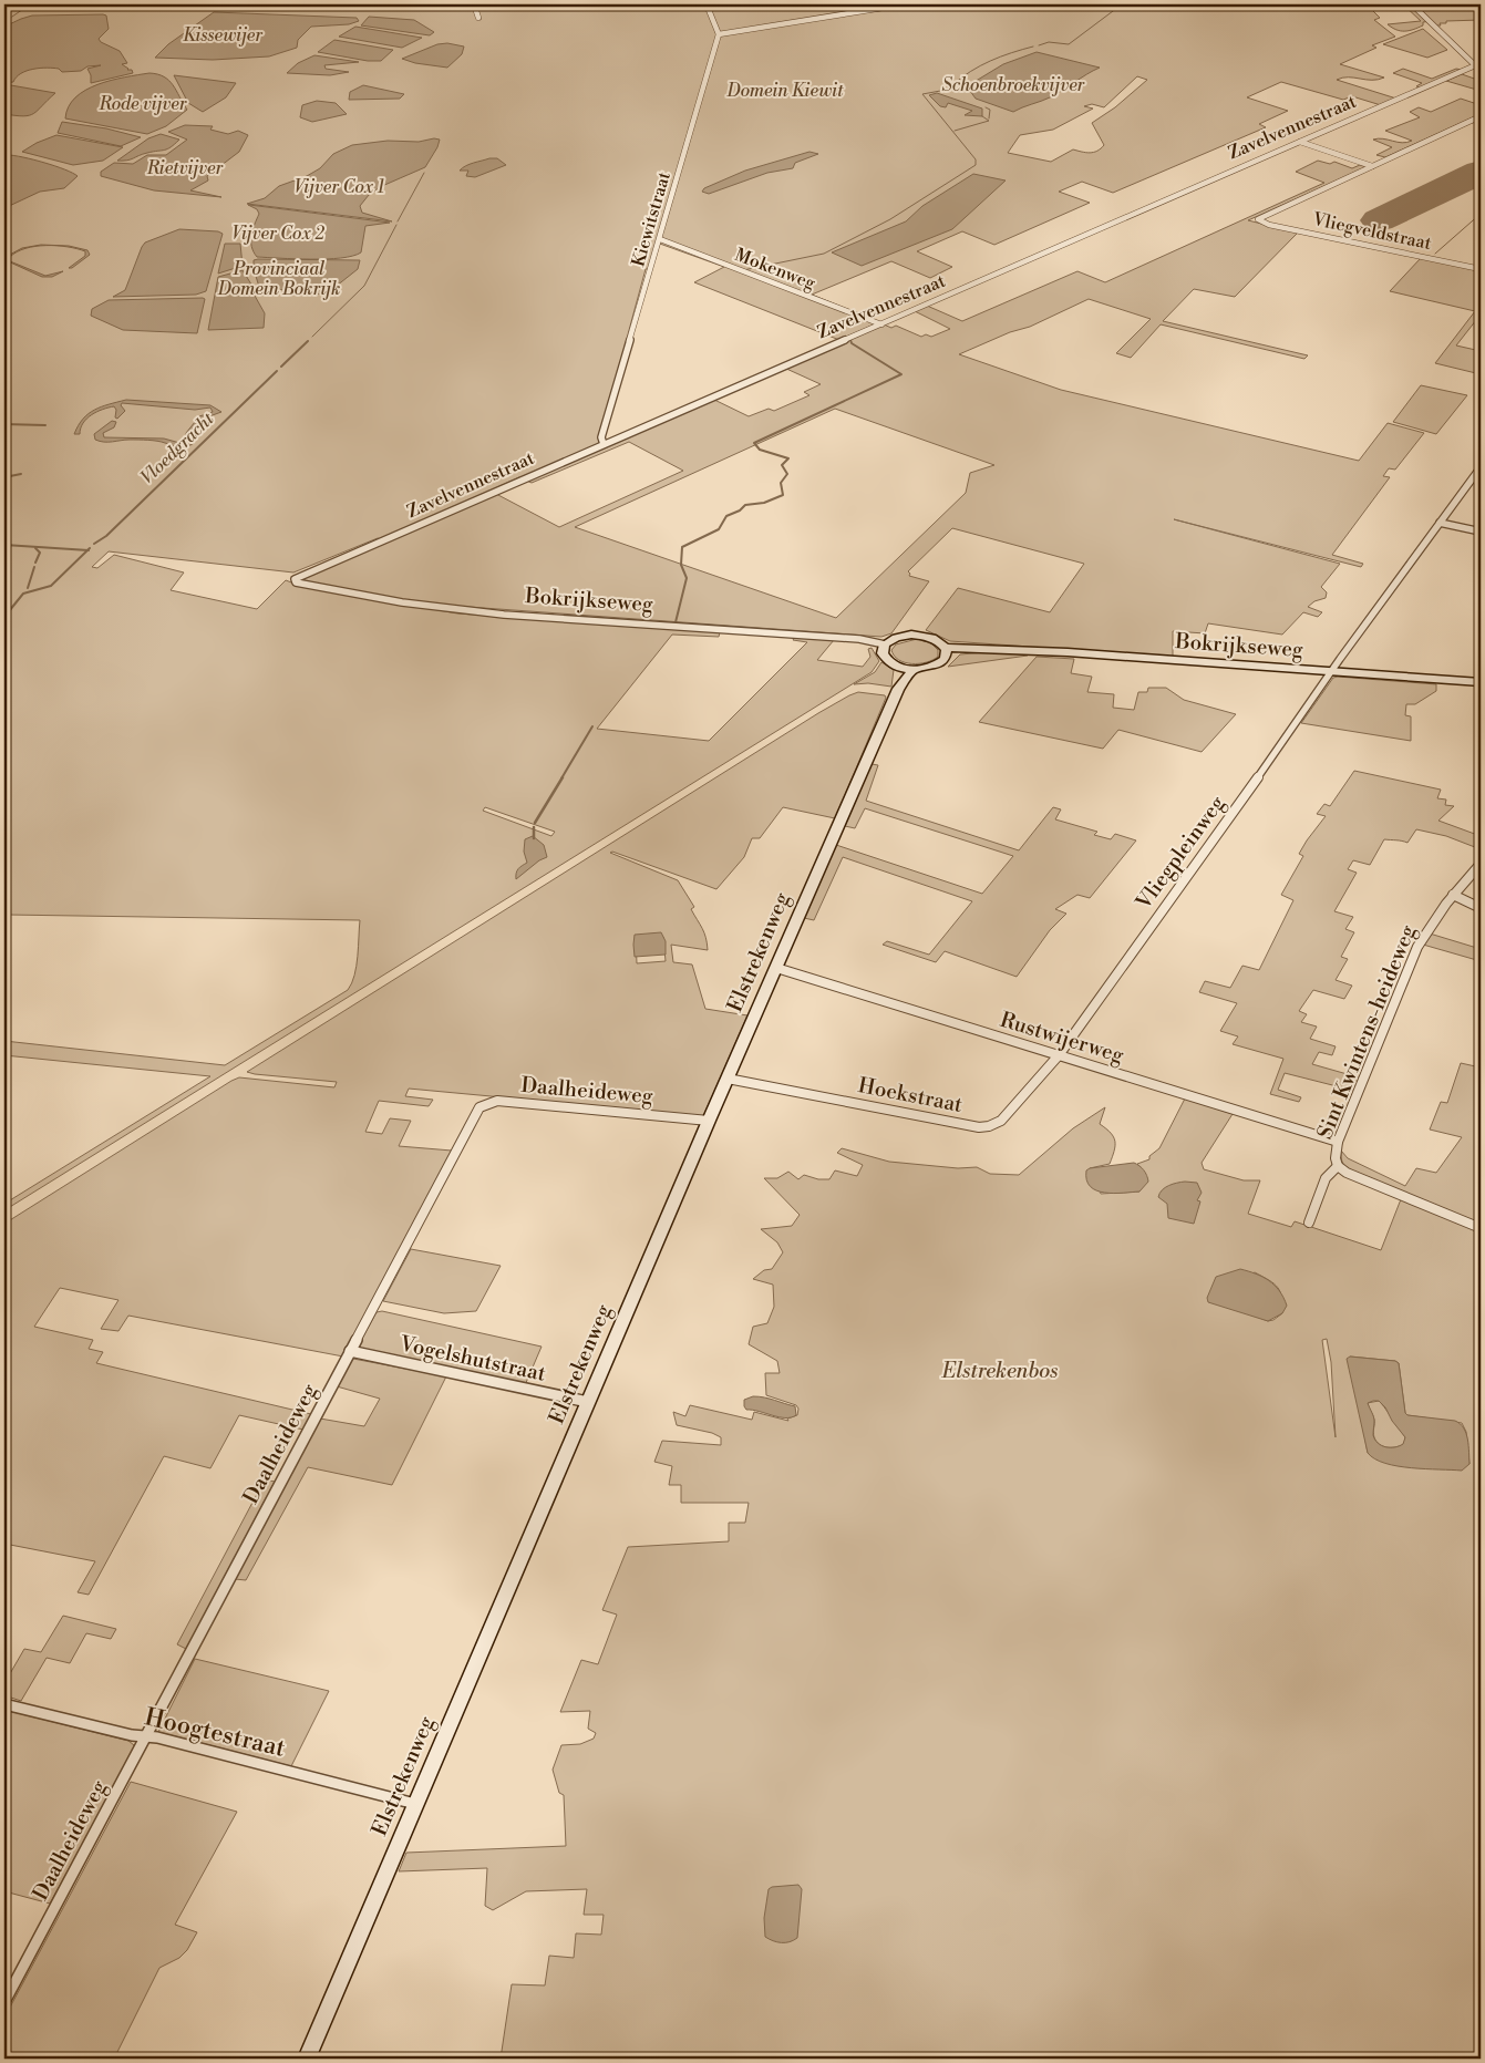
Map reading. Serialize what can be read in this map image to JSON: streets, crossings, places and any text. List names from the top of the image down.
{
  "streets": {
    "street": [
      "Zavelvennestraat",
      "Kiewitstraat",
      "Vliegveldstraat",
      "Mokenweg",
      "Bokrijkseweg",
      "Vliegpleinweg",
      "Elstrekenweg",
      "Sint Kwintens-heideweg",
      "Rustwijerweg",
      "Daalheideweg",
      "Hoekstraat",
      "Vogelshutstraat",
      "Hoogtestraat"
    ]
  },
  "crossings": [
    ["Zavelvennestraat", "Kiewitstraat"],
    ["Zavelvennestraat", "Mokenweg"],
    ["Zavelvennestraat", "Bokrijkseweg"],
    ["Kiewitstraat", "Mokenweg"],
    ["Bokrijkseweg", "Vliegpleinweg"],
    ["Bokrijkseweg", "Elstrekenweg"],
    ["Vliegpleinweg", "Rustwijerweg"],
    ["Vliegpleinweg", "Hoekstraat"],
    ["Elstrekenweg", "Rustwijerweg"],
    ["Elstrekenweg", "Daalheideweg"],
    ["Elstrekenweg", "Hoekstraat"],
    ["Elstrekenweg", "Vogelshutstraat"],
    ["Elstrekenweg", "Hoogtestraat"],
    ["Sint Kwintens-heideweg", "Rustwijerweg"],
    ["Rustwijerweg", "Hoekstraat"],
    ["Daalheideweg", "Vogelshutstraat"],
    ["Daalheideweg", "Hoogtestraat"]
  ],
  "water": [
    "Kissewijer",
    "Schoenbroekvijver",
    "Rode vijver",
    "Rietvijver",
    "Vijver Cox 1",
    "Vijver Cox 2",
    "Vloedgracht"
  ],
  "parks": ["Domein Kiewit", "Provinciaal Domein Bokrijk", "Elstrekenbos"]
}
